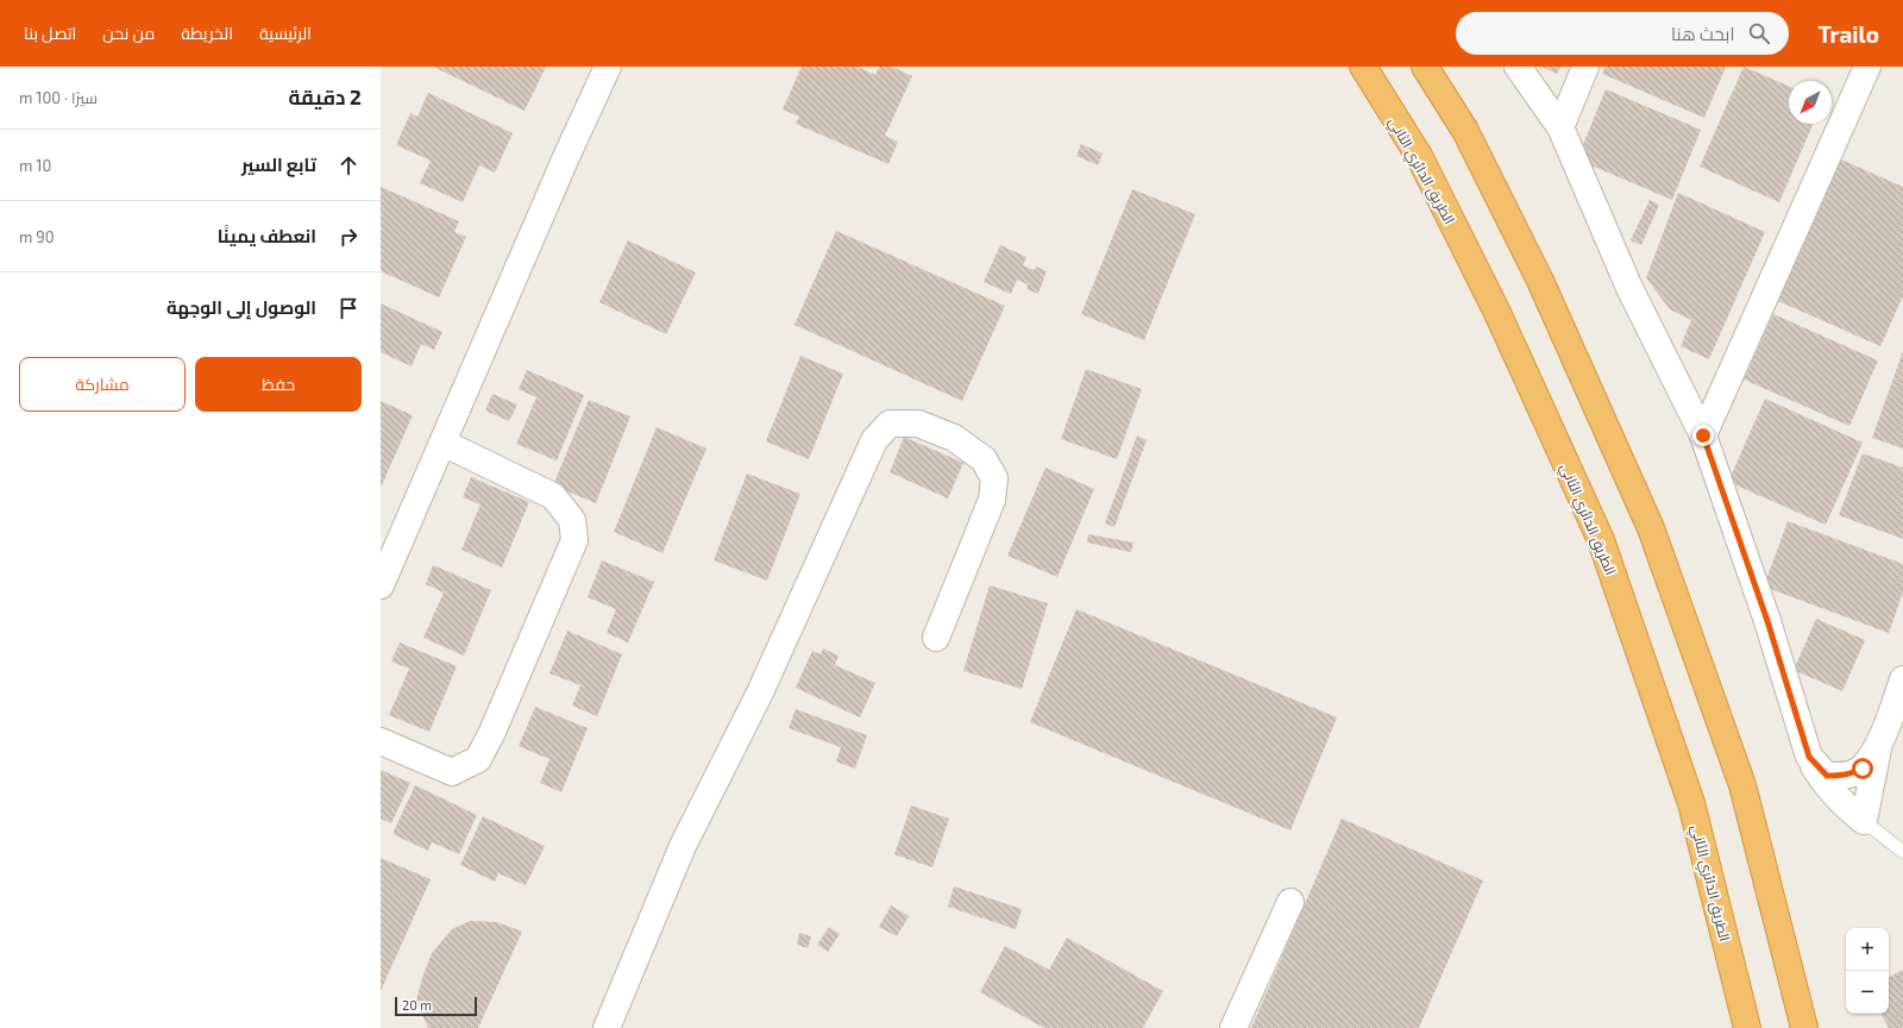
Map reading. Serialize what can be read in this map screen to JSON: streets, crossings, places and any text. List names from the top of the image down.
{
  "streets": {
    "highway": ["الطريق الدائري الثاني"]
  },
  "scale_bar": "20 m",
  "north": "bottom left",
  "page": {
    "header": "Trailo",
    "search": "ابحث هنا",
    "nav": [
      "الرئيسية",
      "الخريطة",
      "من نحن",
      "اتصل بنا"
    ],
    "heading": ["2 دقيقة", "سيرًا · 100 m"],
    "list": [
      ["تابع السير", "10 m"],
      ["انعطف يمينًا", "90 m"],
      "الوصول إلى الوجهة"
    ],
    "buttons": ["حفظ", "مشاركة"],
    "map_buttons": ["+", "−"],
    "scale": "20 m"
  }
}
